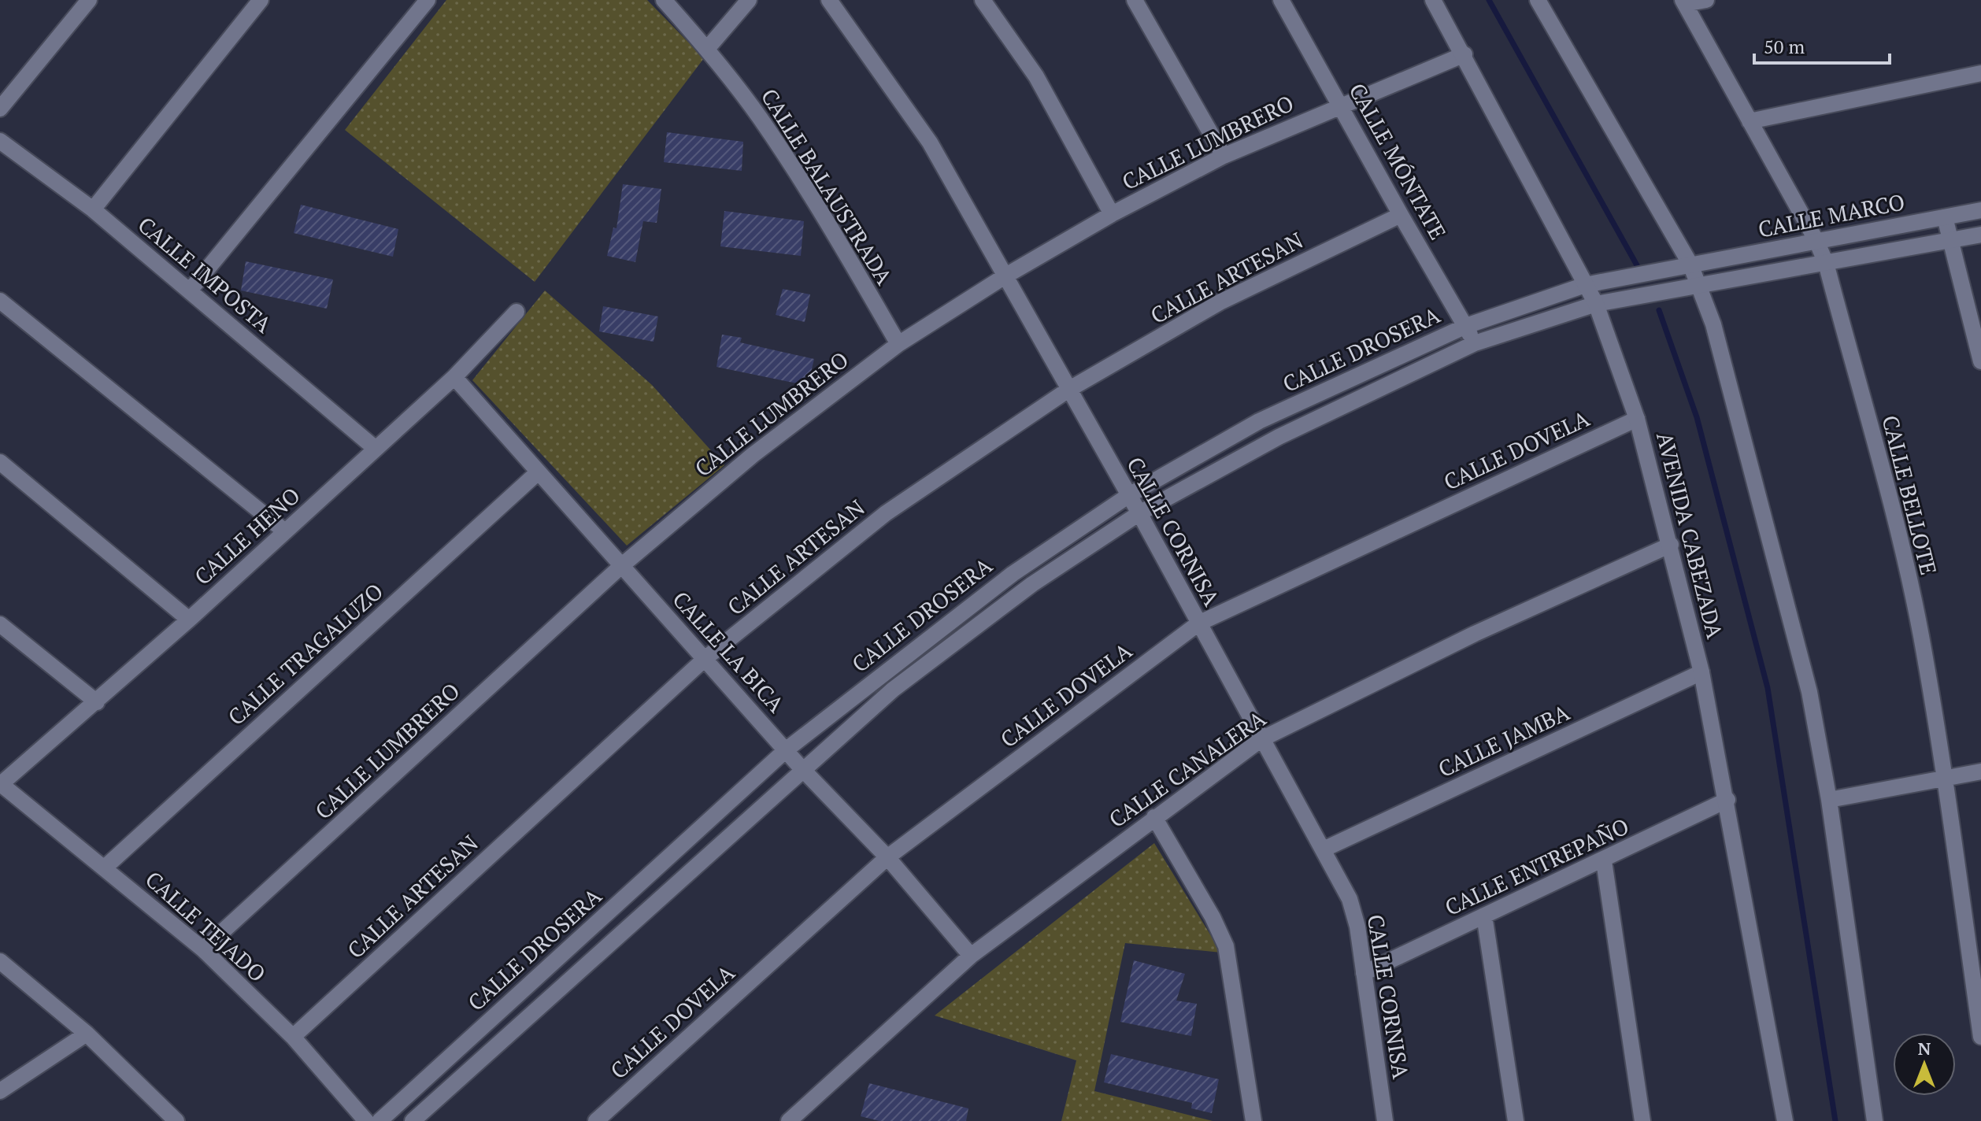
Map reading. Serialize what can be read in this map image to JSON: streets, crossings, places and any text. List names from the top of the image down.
{
  "streets": {
    "street": [
      "CALLE LUMBRERO",
      "CALLE MÓNTATE",
      "CALLE BALAUSTRADA",
      "CALLE MARCO",
      "CALLE IMPOSTA",
      "CALLE ARTESAN",
      "CALLE DROSERA",
      "CALLE DOVELA",
      "CALLE BELLOTE",
      "CALLE CORNISA",
      "AVENIDA CABEZADA",
      "CALLE HENO",
      "CALLE LA BICA",
      "CALLE TRAGALUZO",
      "CALLE JAMBA",
      "CALLE CANALERA",
      "CALLE ENTREPAÑO",
      "CALLE TEJADO"
    ]
  },
  "crossings": [
    ["CALLE LUMBRERO", "CALLE MÓNTATE"],
    ["CALLE LUMBRERO", "CALLE BALAUSTRADA"],
    ["CALLE LUMBRERO", "CALLE CORNISA"],
    ["CALLE LUMBRERO", "AVENIDA CABEZADA"],
    ["CALLE LUMBRERO", "CALLE LA BICA"],
    ["CALLE LUMBRERO", "CALLE TEJADO"],
    ["CALLE MÓNTATE", "CALLE ARTESAN"],
    ["CALLE MÓNTATE", "CALLE DROSERA"],
    ["CALLE MARCO", "CALLE DROSERA"],
    ["CALLE MARCO", "CALLE BELLOTE"],
    ["CALLE MARCO", "AVENIDA CABEZADA"],
    ["CALLE IMPOSTA", "CALLE HENO"],
    ["CALLE ARTESAN", "CALLE CORNISA"],
    ["CALLE ARTESAN", "CALLE LA BICA"],
    ["CALLE ARTESAN", "CALLE TEJADO"],
    ["CALLE DROSERA", "CALLE CORNISA"],
    ["CALLE DROSERA", "AVENIDA CABEZADA"],
    ["CALLE DROSERA", "CALLE LA BICA"],
    ["CALLE DOVELA", "CALLE CORNISA"],
    ["CALLE DOVELA", "AVENIDA CABEZADA"],
    ["CALLE DOVELA", "CALLE LA BICA"],
    ["CALLE CORNISA", "CALLE JAMBA"],
    ["CALLE CORNISA", "CALLE CANALERA"],
    ["CALLE CORNISA", "CALLE ENTREPAÑO"],
    ["AVENIDA CABEZADA", "CALLE JAMBA"],
    ["AVENIDA CABEZADA", "CALLE CANALERA"],
    ["AVENIDA CABEZADA", "CALLE ENTREPAÑO"],
    ["CALLE HENO", "CALLE LA BICA"],
    ["CALLE HENO", "CALLE TEJADO"],
    ["CALLE LA BICA", "CALLE TRAGALUZO"],
    ["CALLE LA BICA", "CALLE CANALERA"],
    ["CALLE TRAGALUZO", "CALLE TEJADO"]
  ],
  "scale_bar": "50 m",
  "north": "top"
}
